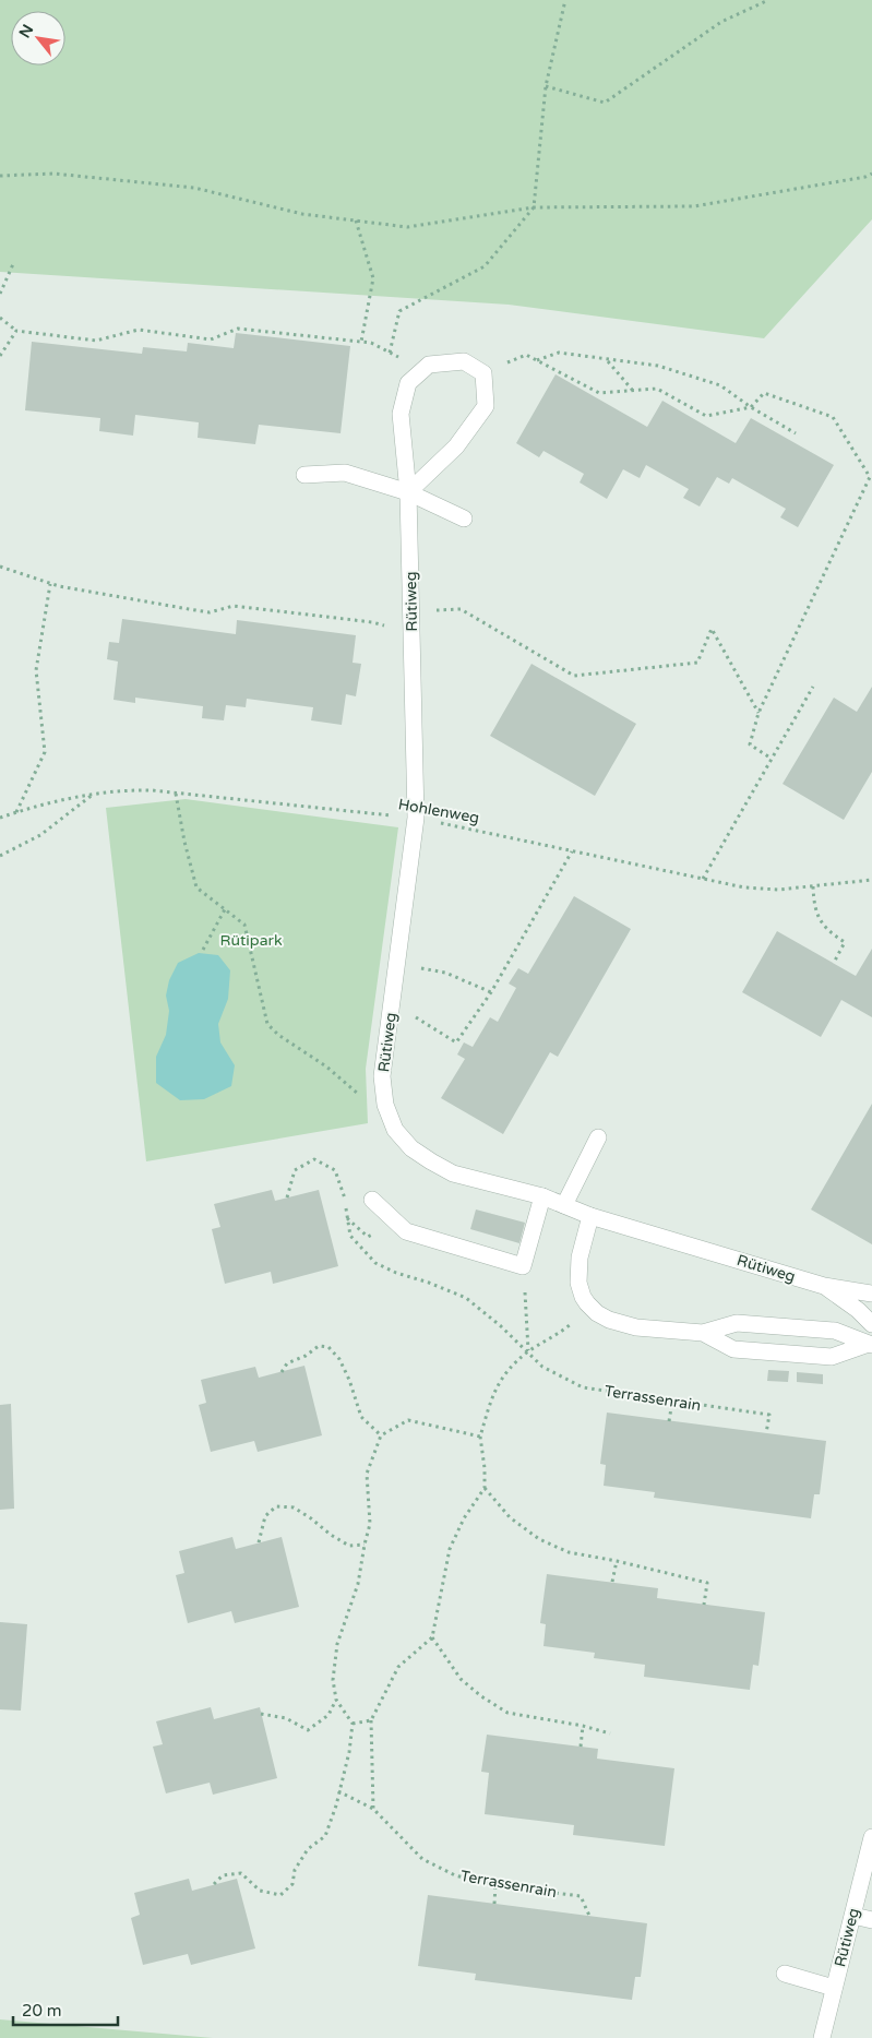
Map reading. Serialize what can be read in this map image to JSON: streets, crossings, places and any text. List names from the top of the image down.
{
  "streets": {
    "street": ["Rütiweg"],
    "path": ["Hohlenweg", "Terrassenrain"]
  },
  "crossings": [
    ["Rütiweg", "Hohlenweg"]
  ],
  "parks": ["Rütipark"],
  "scale_bar": "20 m",
  "north": "top left"
}
